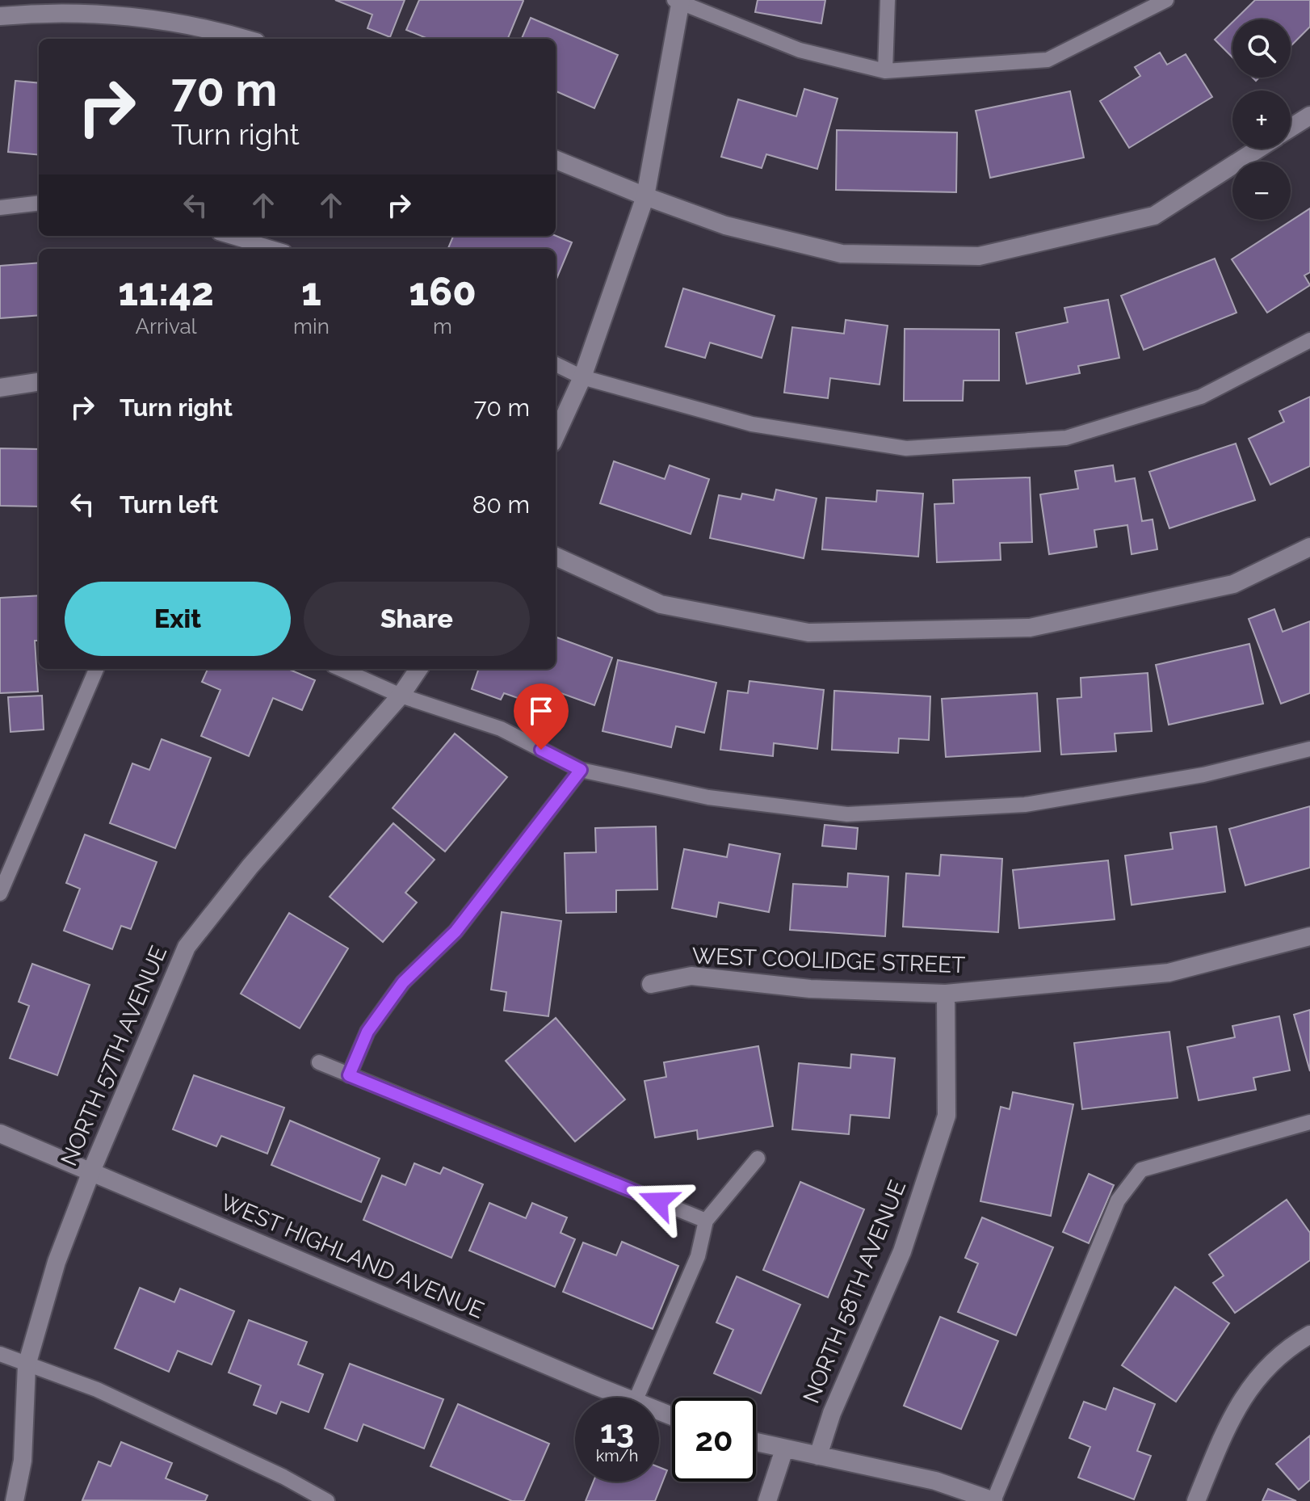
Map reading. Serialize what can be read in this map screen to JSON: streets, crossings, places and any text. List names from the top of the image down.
{
  "streets": {
    "street": [
      "WEST COOLIDGE STREET",
      "NORTH 57TH AVENUE",
      "WEST HIGHLAND AVENUE",
      "NORTH 58TH AVENUE"
    ]
  },
  "crossings": [
    ["WEST COOLIDGE STREET", "NORTH 58TH AVENUE"],
    ["NORTH 57TH AVENUE", "WEST HIGHLAND AVENUE"]
  ],
  "page": {
    "map_buttons": ["+", "−"],
    "turn": ["70 m", "Turn right"],
    "eta": [
      "11:42",
      "Arrival",
      "1",
      "min",
      "160",
      "m"
    ],
    "list": [
      {
        "name": "Turn right",
        "value": "70 m"
      },
      {
        "name": "Turn left",
        "value": "80 m"
      }
    ],
    "buttons": ["Exit", "Share"],
    "speed": "13 km/h",
    "limit": "20"
  }
}
